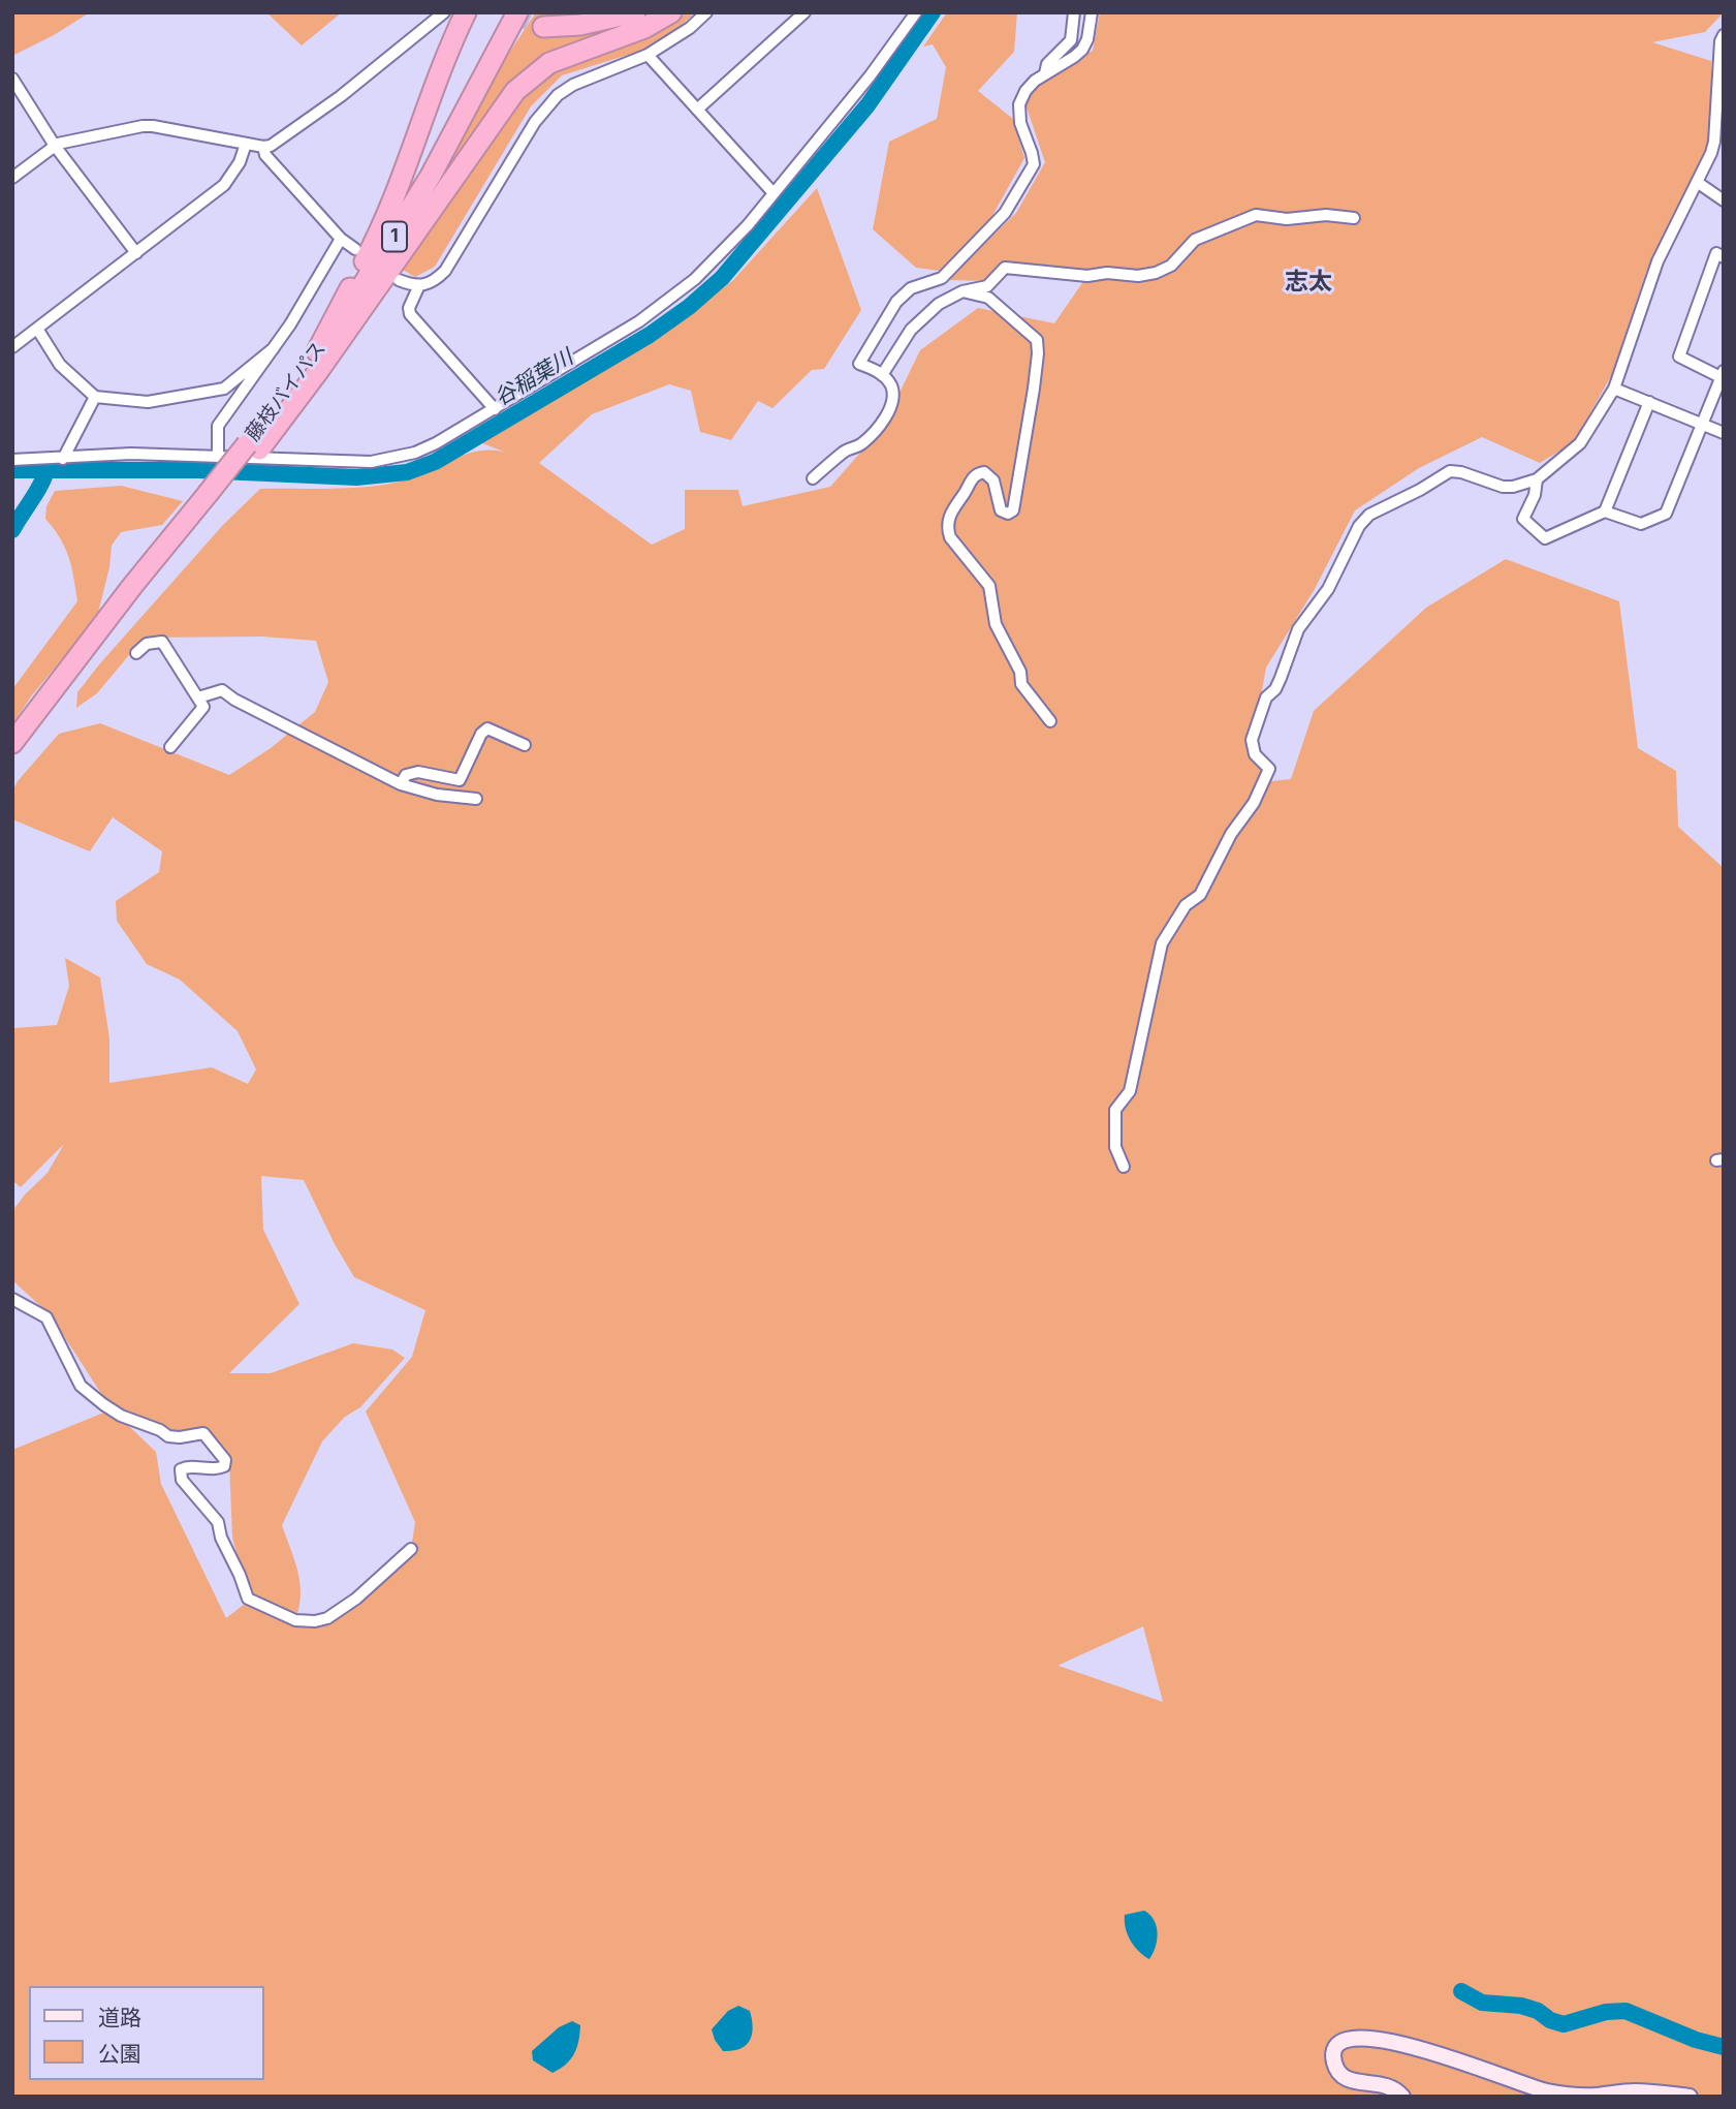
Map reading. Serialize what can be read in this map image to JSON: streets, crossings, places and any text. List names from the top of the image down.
{
  "streets": {
    "highway": ["1", "藤枝バイパス"]
  },
  "crossings": [
    ["1", "藤枝バイパス"]
  ],
  "districts": ["志太"],
  "water": ["谷稲葉川"],
  "legend": ["道路", "公園"]
}
